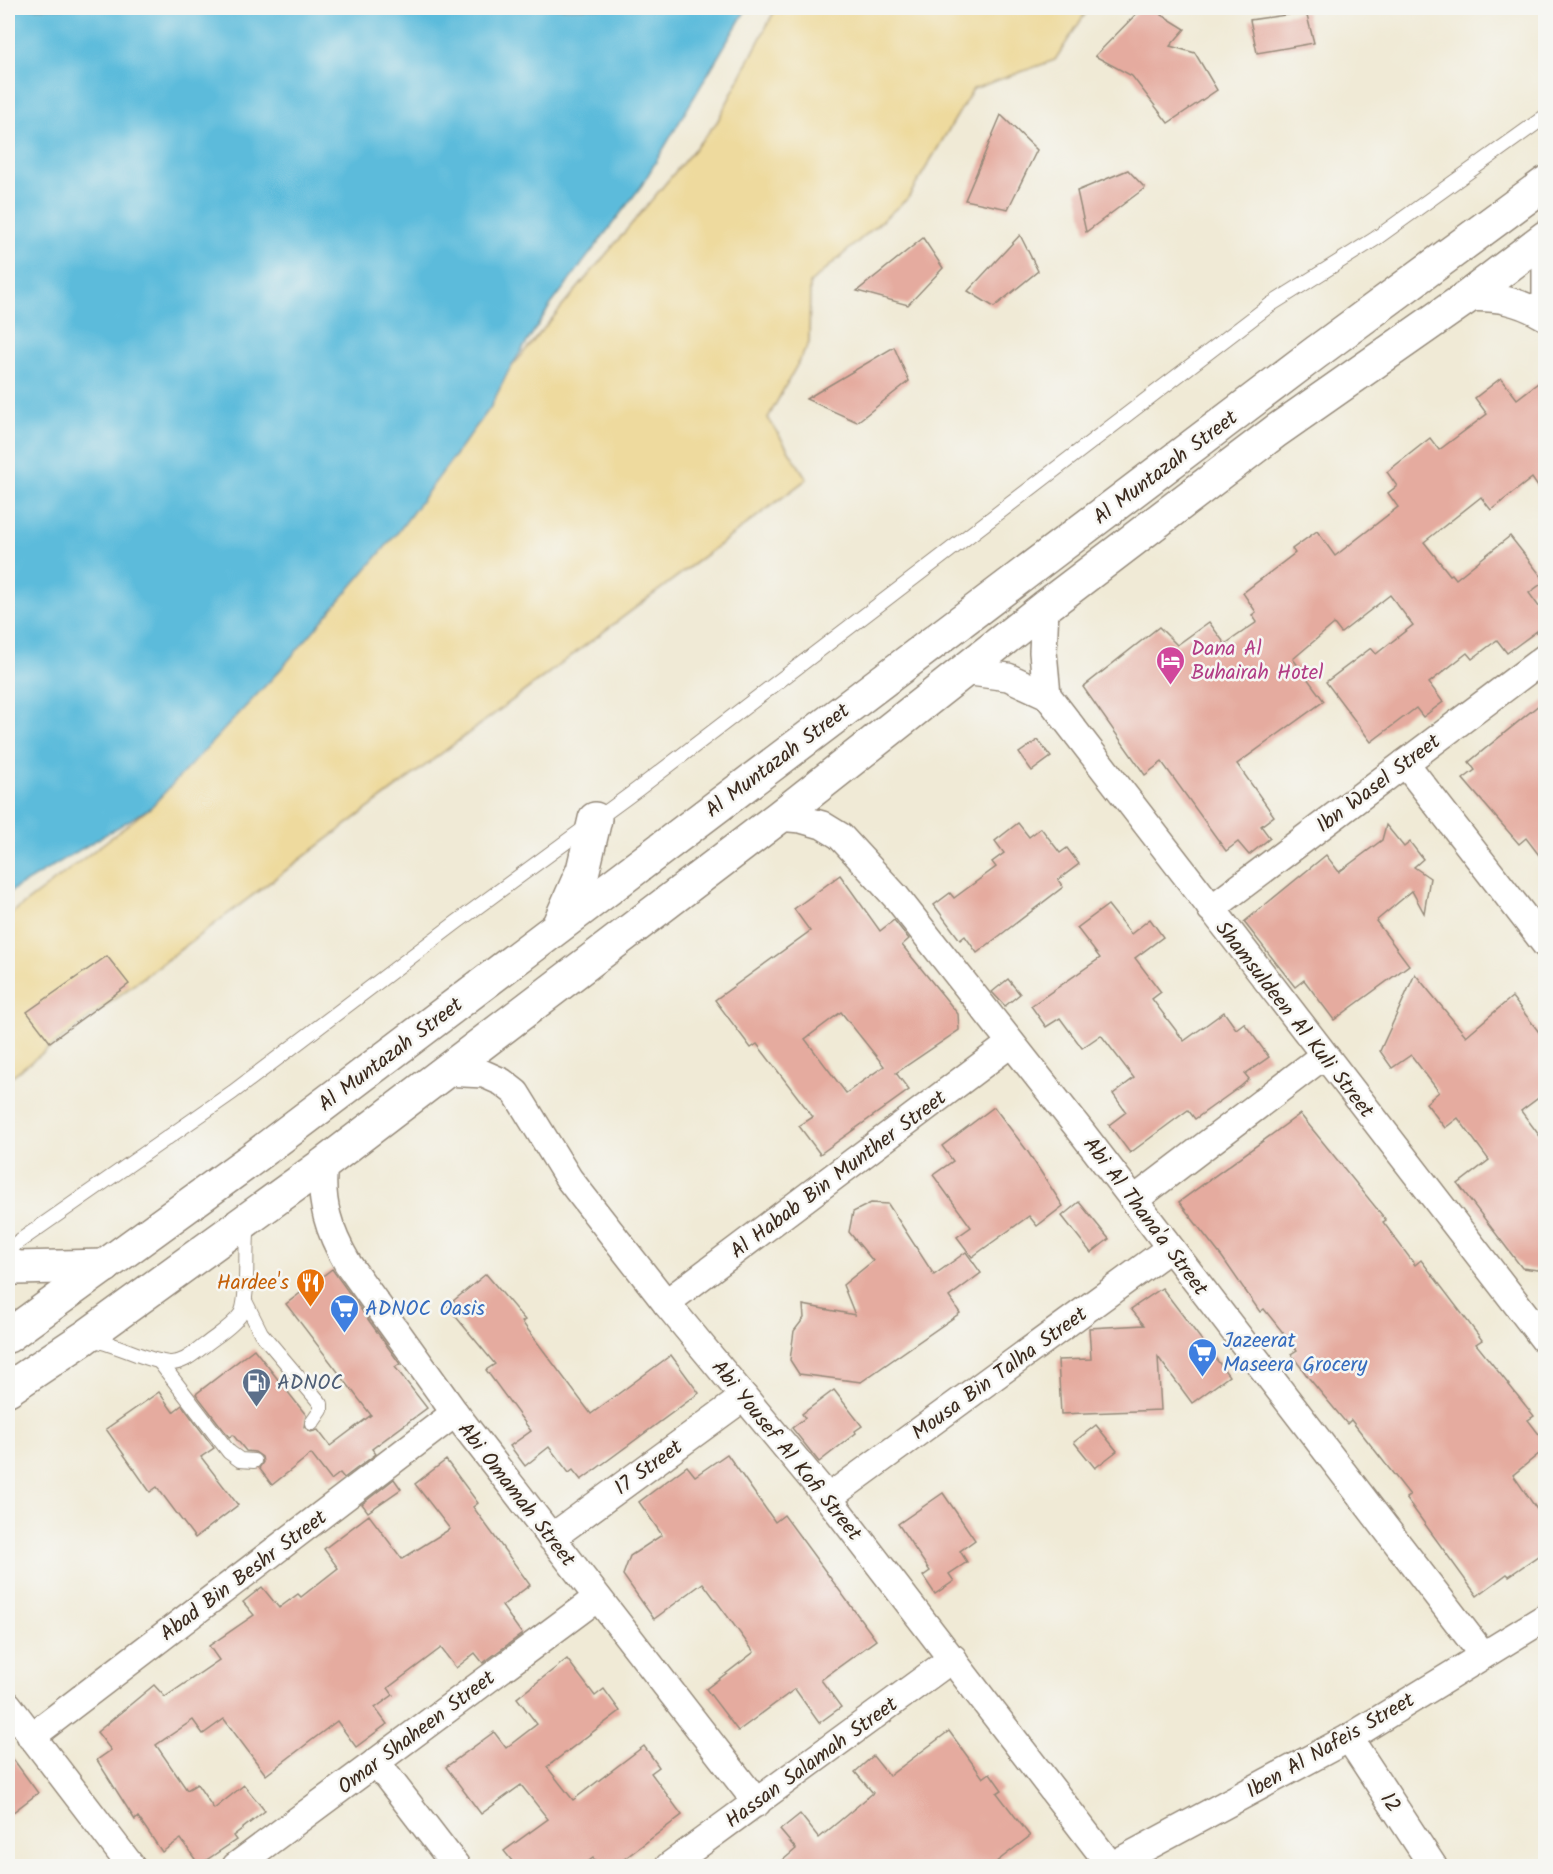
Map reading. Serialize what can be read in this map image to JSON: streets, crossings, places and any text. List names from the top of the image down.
{
  "streets": {
    "main road": ["Al Muntazah Street"],
    "street": [
      "Ibn Wasel Street",
      "Shamsuldeen Al Kuli Street",
      "Al Habab Bin Munther Street",
      "Abi Al Thana'a Street",
      "Mousa Bin Talha Street",
      "Abi Yousef Al Kofi Street",
      "17 Street",
      "Abi Omamah Street",
      "Abad Bin Beshr Street",
      "Omar Shaheen Street",
      "Iben Al Nafeis Street",
      "Hassan Salamah Street",
      "12"
    ]
  },
  "crossings": [
    ["Al Muntazah Street", "Shamsuldeen Al Kuli Street"],
    ["Al Muntazah Street", "Abi Al Thana'a Street"],
    ["Al Muntazah Street", "Abi Yousef Al Kofi Street"],
    ["Al Muntazah Street", "Abi Omamah Street"],
    ["Ibn Wasel Street", "Shamsuldeen Al Kuli Street"],
    ["Al Habab Bin Munther Street", "Abi Al Thana'a Street"],
    ["Al Habab Bin Munther Street", "Abi Yousef Al Kofi Street"],
    ["Abi Al Thana'a Street", "Mousa Bin Talha Street"],
    ["Abi Al Thana'a Street", "Iben Al Nafeis Street"],
    ["Mousa Bin Talha Street", "Abi Yousef Al Kofi Street"],
    ["Abi Yousef Al Kofi Street", "17 Street"],
    ["Abi Yousef Al Kofi Street", "Iben Al Nafeis Street"],
    ["Abi Yousef Al Kofi Street", "Hassan Salamah Street"],
    ["17 Street", "Abi Omamah Street"],
    ["Abi Omamah Street", "Abad Bin Beshr Street"],
    ["Abi Omamah Street", "Omar Shaheen Street"],
    ["Abi Omamah Street", "Hassan Salamah Street"],
    ["Iben Al Nafeis Street", "12"]
  ],
  "places": {
    "hotel": ["Dana Al Buhairah Hotel"],
    "restaurant": ["Hardee's"],
    "supermarket": ["ADNOC Oasis", "Jazeerat Maseera Grocery"],
    "fuel station": ["ADNOC"]
  }
}
